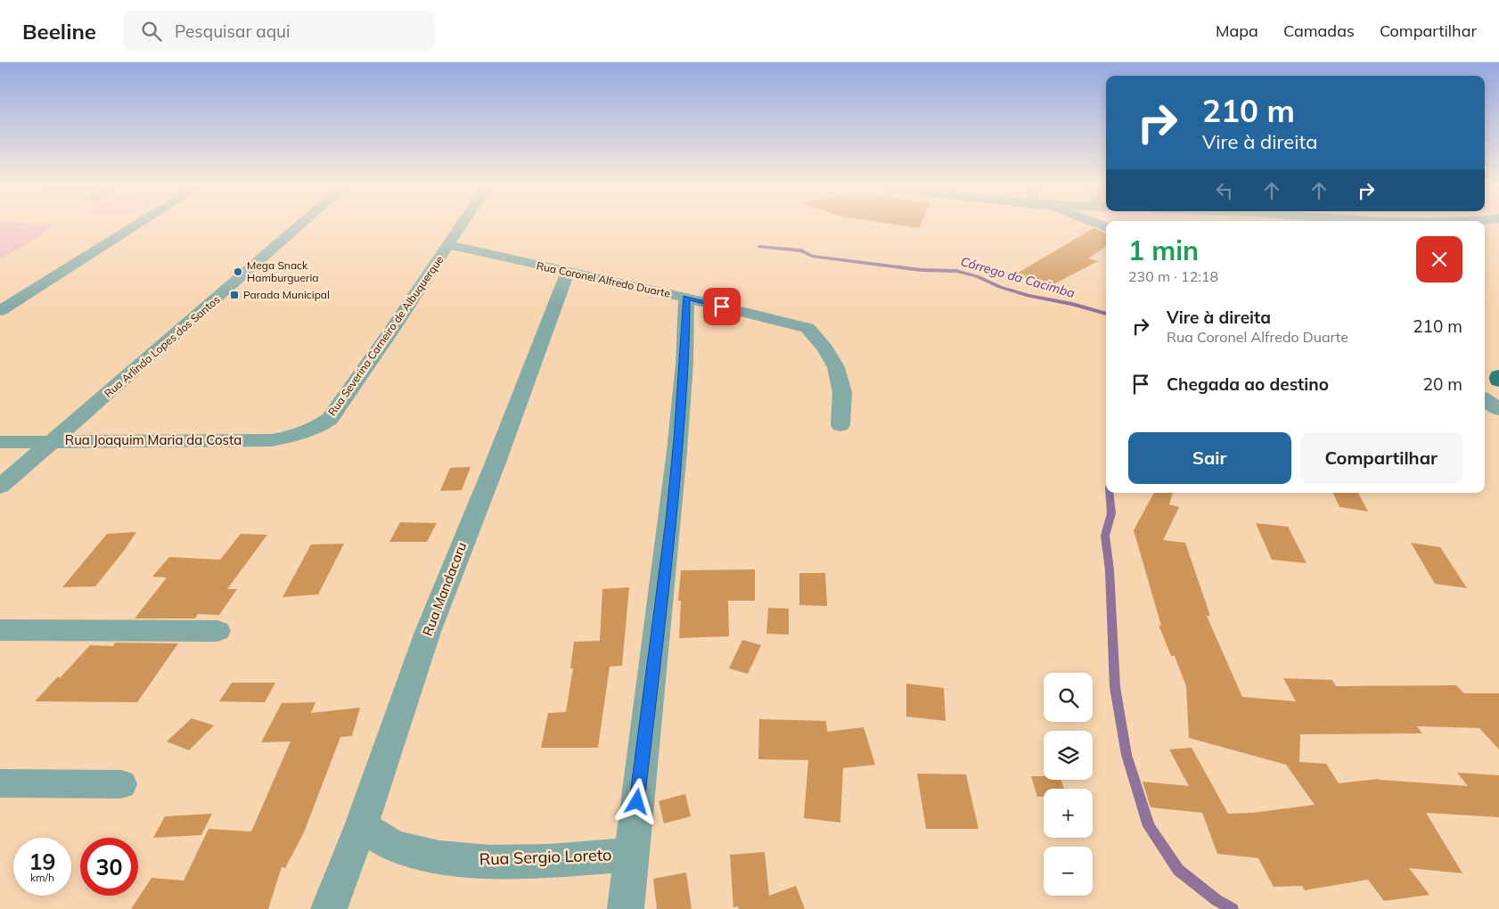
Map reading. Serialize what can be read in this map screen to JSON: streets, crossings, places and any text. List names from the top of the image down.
{
  "streets": {
    "street": [
      "Rua Coronel Alfredo Duarte",
      "Rua Severina Carneiro de Albuquerque",
      "Rua Arlinda Lopes dos Santos",
      "Rua Joaquim Maria da Costa",
      "Rua Mandacaru",
      "Rua Sergio Loreto"
    ]
  },
  "crossings": [
    ["Rua Coronel Alfredo Duarte", "Rua Severina Carneiro de Albuquerque"],
    ["Rua Coronel Alfredo Duarte", "Rua Mandacaru"],
    ["Rua Severina Carneiro de Albuquerque", "Rua Joaquim Maria da Costa"],
    ["Rua Arlinda Lopes dos Santos", "Rua Joaquim Maria da Costa"],
    ["Rua Mandacaru", "Rua Sergio Loreto"]
  ],
  "water": ["Córrego da Cacimba"],
  "places": {
    "other": ["Mega Snack Hamburgueria"],
    "transit": ["Parada Municipal"]
  },
  "page": {
    "header": "Beeline",
    "search": "Pesquisar aqui",
    "nav": ["Mapa", "Camadas", "Compartilhar"],
    "turn": ["210 m", "Vire à direita"],
    "heading": ["1 min", "230 m · 12:18"],
    "list": [
      {
        "name": "Vire à direita",
        "note": "Rua Coronel Alfredo Duarte",
        "value": "210 m"
      },
      {
        "name": "Chegada ao destino",
        "value": "20 m"
      }
    ],
    "buttons": ["Sair", "Compartilhar"],
    "map_buttons": ["+", "−"],
    "speed": "19 km/h",
    "limit": "30"
  }
}
